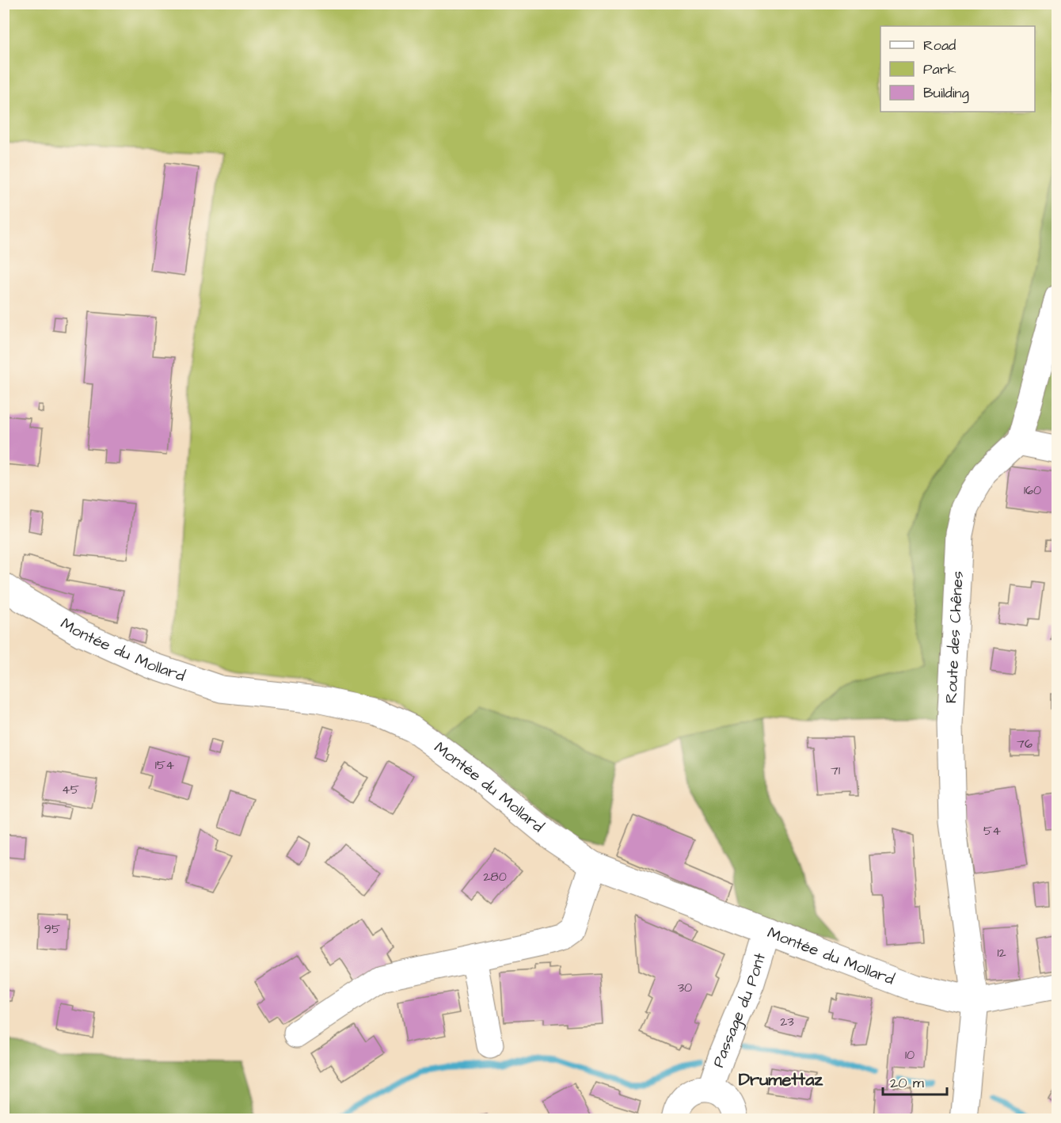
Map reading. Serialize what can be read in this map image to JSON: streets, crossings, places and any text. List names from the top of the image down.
{
  "streets": {
    "street": ["Route des Chênes", "Montée du Mollard", "Passage du Pont"]
  },
  "crossings": [
    ["Route des Chênes", "Montée du Mollard"],
    ["Montée du Mollard", "Passage du Pont"]
  ],
  "districts": ["Drumettaz"],
  "house_numbers": [
    "160",
    "76",
    "154",
    "71",
    "45",
    "54",
    "280",
    "95",
    "12",
    "30",
    "23",
    "10"
  ],
  "legend": ["Road", "Park", "Building"],
  "scale_bar": "20 m"
}
